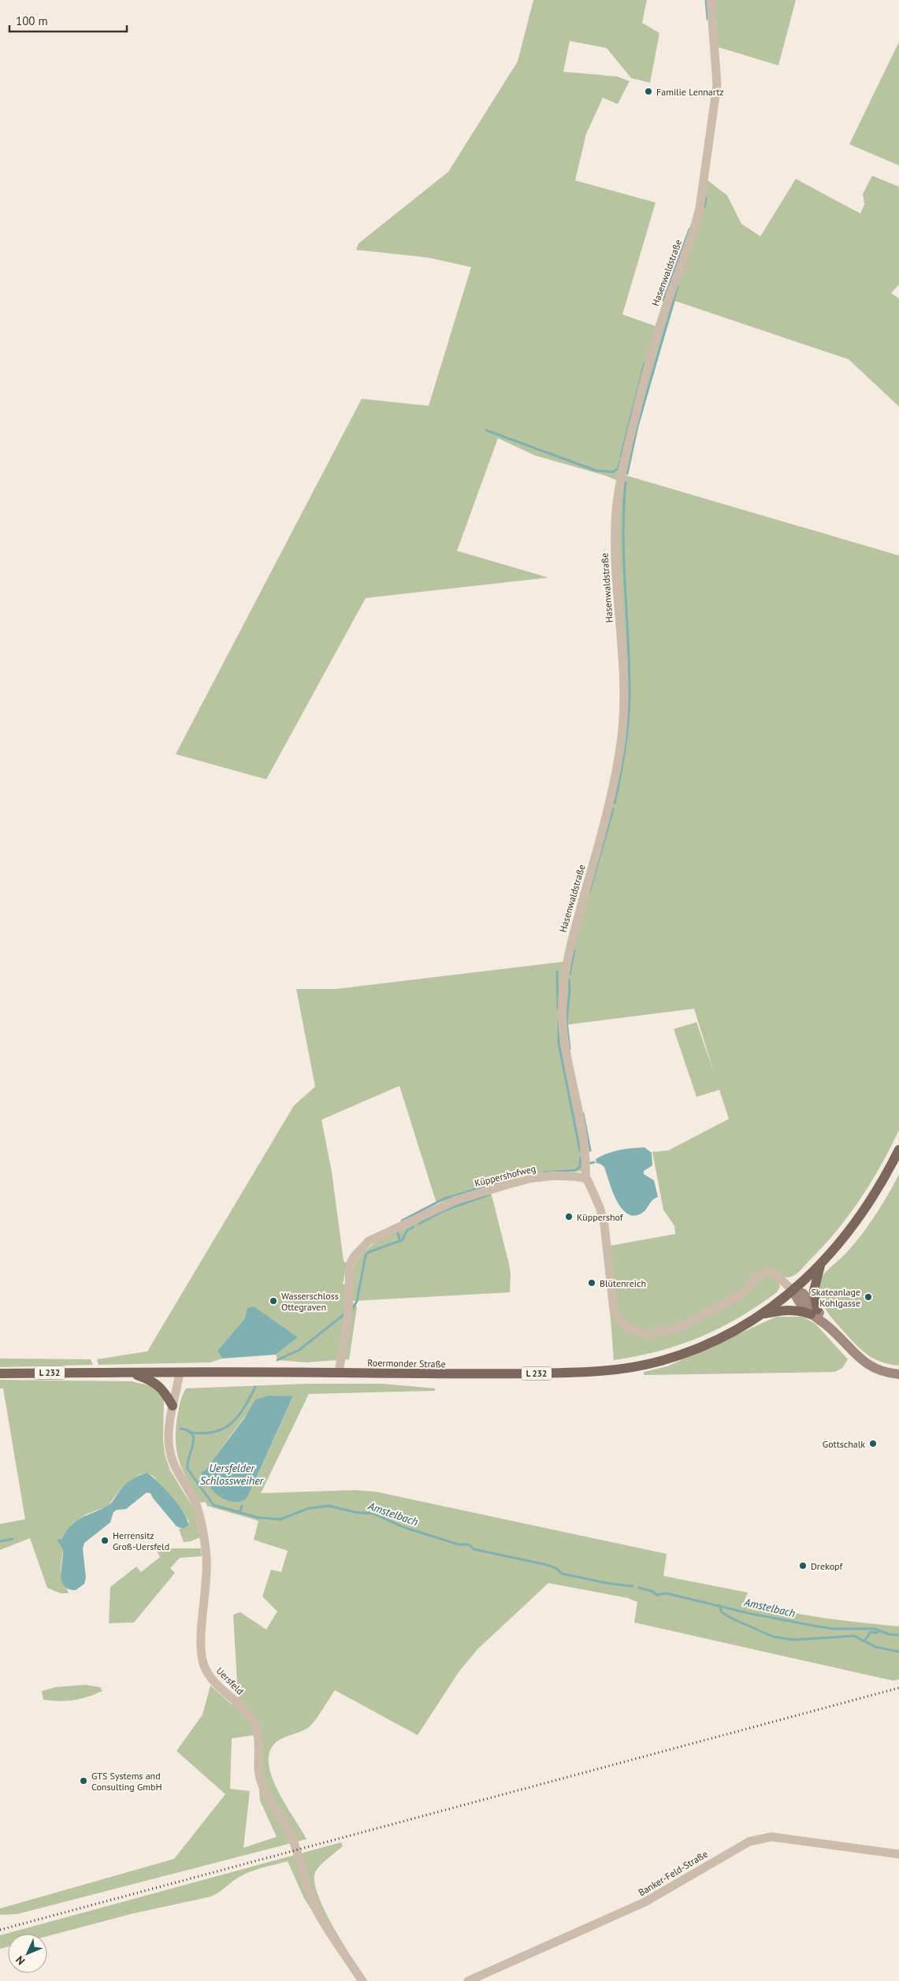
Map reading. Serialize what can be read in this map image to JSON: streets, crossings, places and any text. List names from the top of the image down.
{
  "streets": {
    "main road": ["Roermonder Straße", "L 232"],
    "street": [
      "Hasenwaldstraße",
      "Küppershofweg",
      "Uersfeld",
      "Banker-Feld-Straße"
    ]
  },
  "crossings": [
    ["Hasenwaldstraße", "Küppershofweg"],
    ["Küppershofweg", "Roermonder Straße"],
    ["Roermonder Straße", "L 232"],
    ["Roermonder Straße", "Uersfeld"]
  ],
  "water": ["Uersfelder Schlossweiher", "Amstelbach"],
  "places": [
    "Familie Lennartz",
    "Küppershof",
    "Blütenreich",
    "Skateanlage Kohlgasse",
    "Wasserschloss Ottegraven",
    "Gottschalk",
    "Herrensitz Groß-Uersfeld",
    "Drekopf",
    "GTS Systems and Consulting GmbH"
  ],
  "scale_bar": "100 m",
  "north": "bottom left"
}
